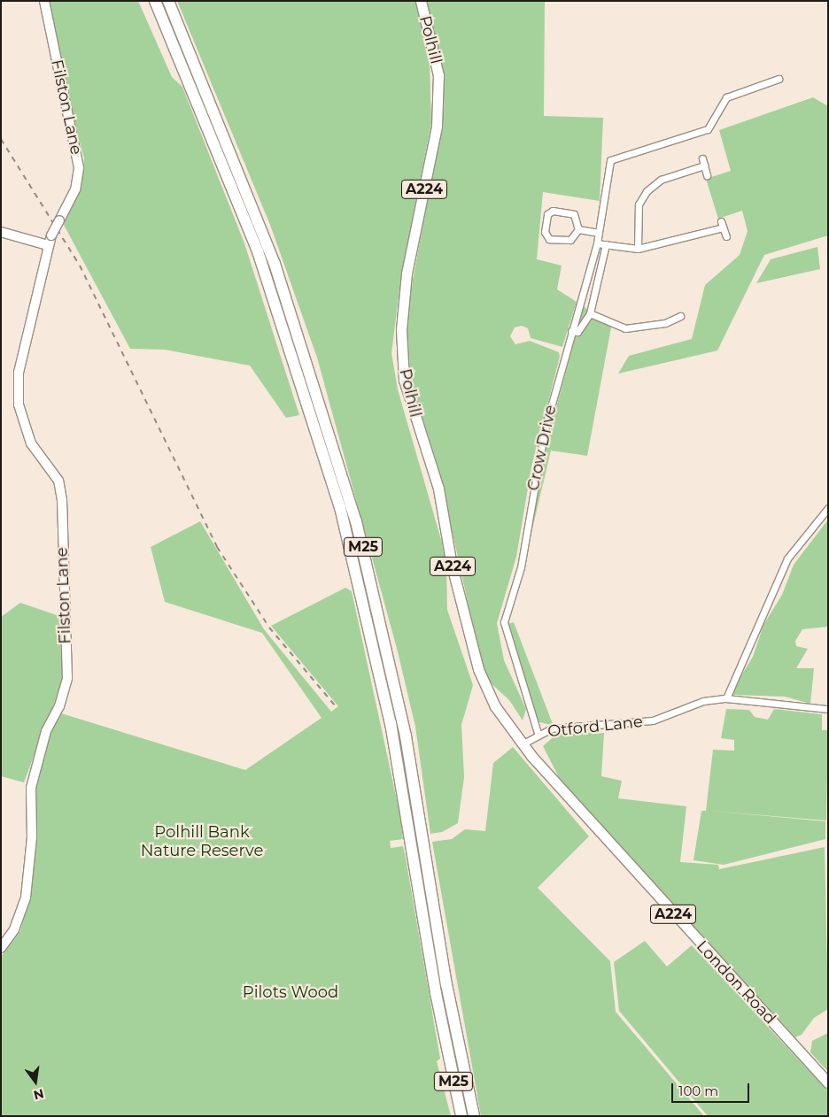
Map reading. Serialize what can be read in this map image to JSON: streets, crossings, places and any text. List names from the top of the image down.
{
  "streets": {
    "highway": ["M25"],
    "main road": ["Polhill", "A224", "London Road"],
    "street": ["Filston Lane", "Crow Drive", "Otford Lane"]
  },
  "crossings": [
    ["Polhill", "Otford Lane"],
    ["Polhill", "London Road"],
    ["Crow Drive", "Otford Lane"],
    ["Otford Lane", "London Road"]
  ],
  "parks": ["Polhill Bank Nature Reserve", "Pilots Wood"],
  "scale_bar": "100 m",
  "north": "bottom"
}
